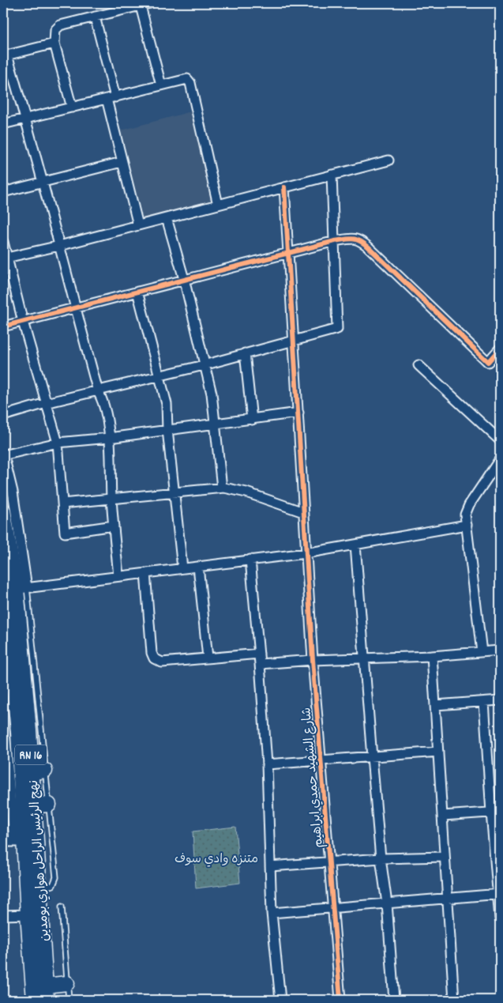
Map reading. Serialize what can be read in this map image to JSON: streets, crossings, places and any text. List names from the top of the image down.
{
  "streets": {
    "main road": ["RN 16", "نهج الرئيس الراحل هواري بومدين"],
    "street": ["شارع الشهيد حمدي ابراهيم"]
  },
  "parks": ["متنزه وادي سوف"]
}
